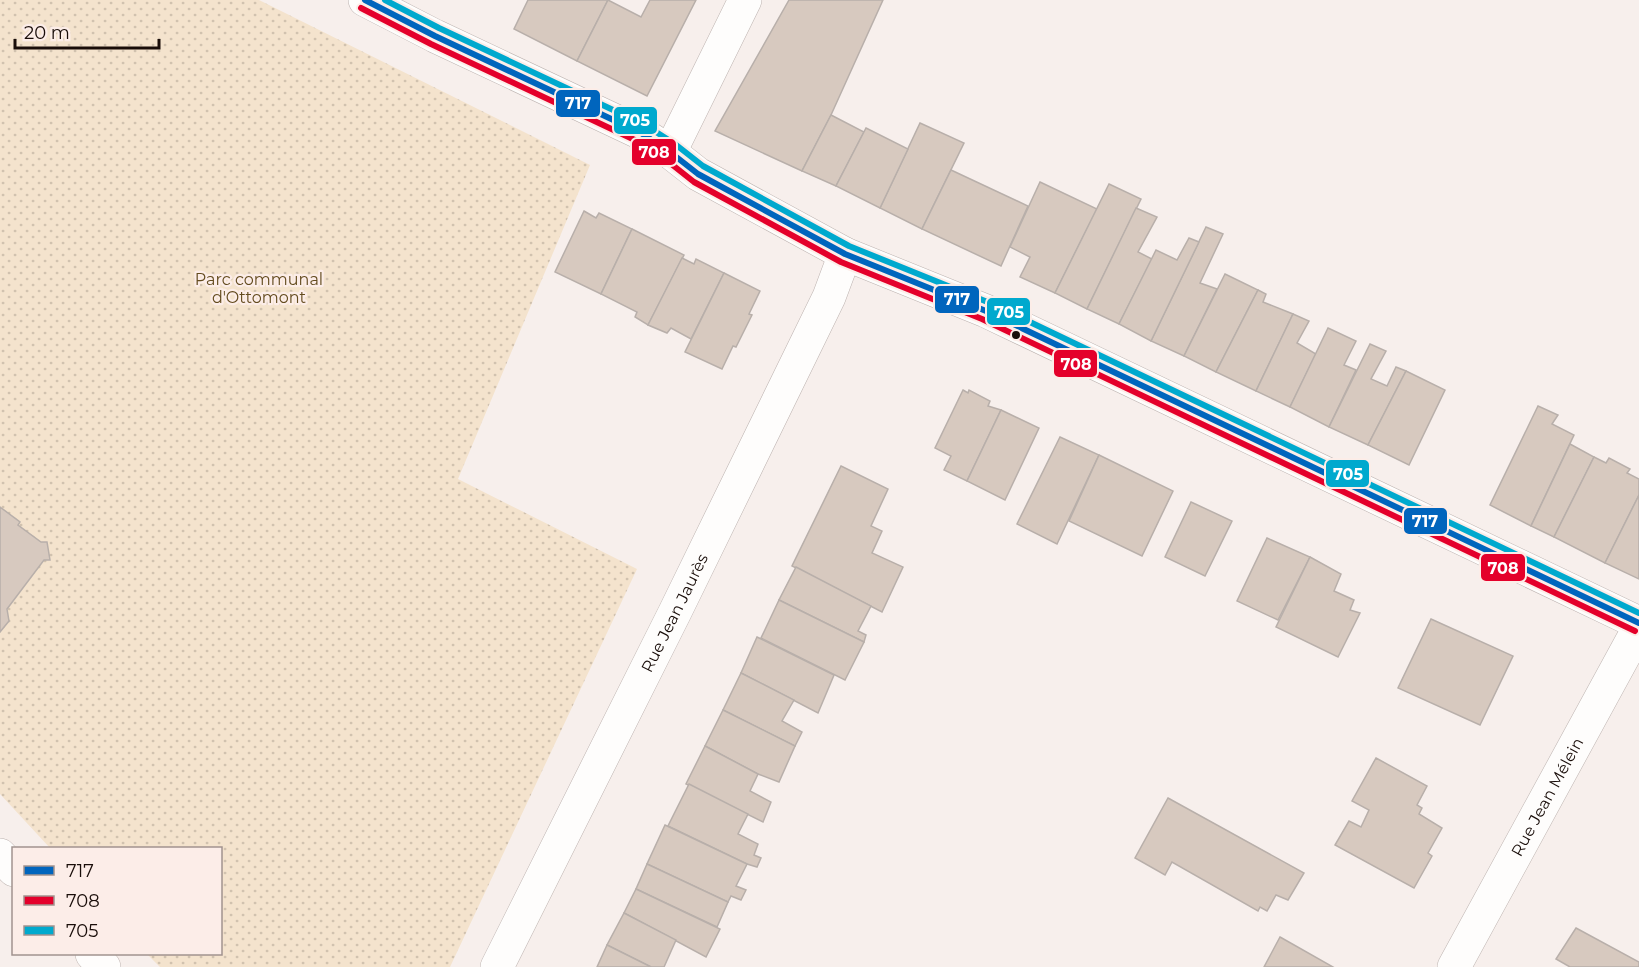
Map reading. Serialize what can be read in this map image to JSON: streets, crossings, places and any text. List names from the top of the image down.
{
  "streets": {
    "street": ["Rue Jean Jaurès", "Rue Jean Mélein"]
  },
  "parks": ["Parc communal d'Ottomont"],
  "lines": ["transit line 717", "transit line 705", "transit line 708"],
  "legend": ["717", "708", "705"],
  "scale_bar": "20 m"
}
